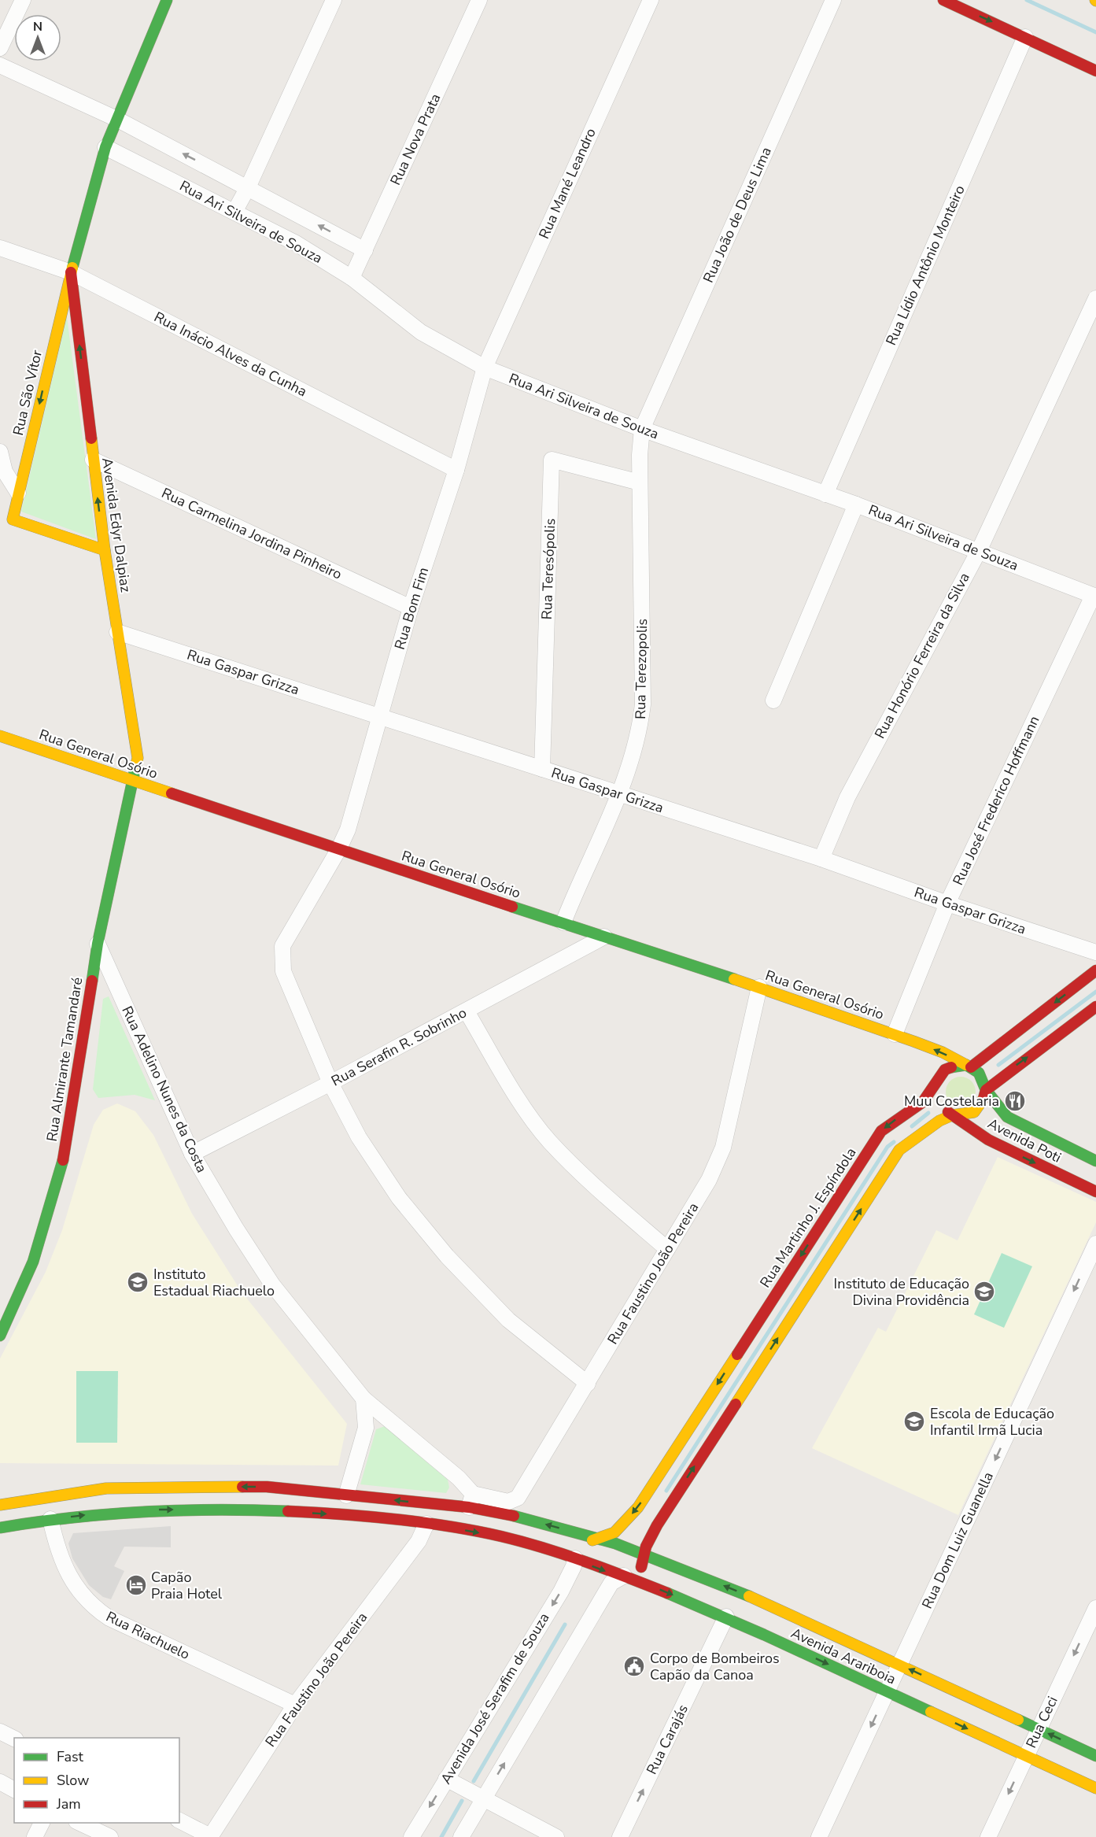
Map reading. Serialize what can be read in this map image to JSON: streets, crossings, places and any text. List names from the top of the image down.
{
  "streets": {
    "main road": [
      "Rua São Vítor",
      "Avenida Edyr Dalpiaz",
      "Rua General Osório",
      "Rua Almirante Tamandaré",
      "Avenida Poti",
      "Rua Martinho J. Espíndola",
      "Avenida Arariboia"
    ],
    "street": [
      "Rua Nova Prata",
      "Rua Mané Leandro",
      "Rua João de Deus Lima",
      "Rua Ari Silveira de Souza",
      "Rua Lídio Antônio Monteiro",
      "Rua Inácio Alves da Cunha",
      "Rua Carmelina Jordina Pinheiro",
      "Rua Teresópolis",
      "Rua Bom Fim",
      "Rua Honório Ferreira da Silva",
      "Rua Terezopolis",
      "Rua Gaspar Grizza",
      "Rua José Frederico Hoffmann",
      "Rua Serafin R. Sobrinho",
      "Rua Adelino Nunes da Costa",
      "Rua Faustino João Pereira",
      "Rua Dom Luiz Guanella",
      "Rua Riachuelo",
      "Avenida José Serafim de Souza",
      "Rua Ceci",
      "Rua Carajás"
    ]
  },
  "crossings": [
    ["Rua Nova Prata", "Rua Ari Silveira de Souza"],
    ["Rua Mané Leandro", "Rua Ari Silveira de Souza"],
    ["Rua Mané Leandro", "Rua Bom Fim"],
    ["Rua João de Deus Lima", "Rua Ari Silveira de Souza"],
    ["Rua João de Deus Lima", "Rua Terezopolis"],
    ["Rua Ari Silveira de Souza", "Rua Lídio Antônio Monteiro"],
    ["Rua Ari Silveira de Souza", "Rua São Vítor"],
    ["Rua Ari Silveira de Souza", "Rua Bom Fim"],
    ["Rua Ari Silveira de Souza", "Rua Honório Ferreira da Silva"],
    ["Rua Ari Silveira de Souza", "Rua Terezopolis"],
    ["Rua Ari Silveira de Souza", "Rua José Frederico Hoffmann"],
    ["Rua Inácio Alves da Cunha", "Rua São Vítor"],
    ["Rua Inácio Alves da Cunha", "Avenida Edyr Dalpiaz"],
    ["Rua Inácio Alves da Cunha", "Rua Bom Fim"],
    ["Rua São Vítor", "Avenida Edyr Dalpiaz"],
    ["Avenida Edyr Dalpiaz", "Rua Carmelina Jordina Pinheiro"],
    ["Avenida Edyr Dalpiaz", "Rua Gaspar Grizza"],
    ["Avenida Edyr Dalpiaz", "Rua General Osório"],
    ["Avenida Edyr Dalpiaz", "Rua Almirante Tamandaré"],
    ["Rua Carmelina Jordina Pinheiro", "Rua Bom Fim"],
    ["Rua Teresópolis", "Rua Terezopolis"],
    ["Rua Teresópolis", "Rua Gaspar Grizza"],
    ["Rua Bom Fim", "Rua Gaspar Grizza"],
    ["Rua Bom Fim", "Rua General Osório"],
    ["Rua Bom Fim", "Rua Serafin R. Sobrinho"],
    ["Rua Bom Fim", "Rua Faustino João Pereira"],
    ["Rua Honório Ferreira da Silva", "Rua Gaspar Grizza"],
    ["Rua Terezopolis", "Rua Gaspar Grizza"],
    ["Rua Terezopolis", "Rua General Osório"],
    ["Rua Gaspar Grizza", "Rua José Frederico Hoffmann"],
    ["Rua General Osório", "Rua José Frederico Hoffmann"],
    ["Rua General Osório", "Rua Serafin R. Sobrinho"],
    ["Rua General Osório", "Rua Almirante Tamandaré"],
    ["Rua General Osório", "Avenida Poti"],
    ["Rua General Osório", "Rua Martinho J. Espíndola"],
    ["Rua General Osório", "Rua Faustino João Pereira"],
    ["Rua Serafin R. Sobrinho", "Rua Adelino Nunes da Costa"],
    ["Rua Almirante Tamandaré", "Rua Adelino Nunes da Costa"],
    ["Rua Adelino Nunes da Costa", "Rua Faustino João Pereira"],
    ["Rua Adelino Nunes da Costa", "Avenida Arariboia"],
    ["Avenida Poti", "Rua Martinho J. Espíndola"],
    ["Rua Martinho J. Espíndola", "Avenida Arariboia"],
    ["Rua Martinho J. Espíndola", "Avenida José Serafim de Souza"],
    ["Rua Faustino João Pereira", "Rua Riachuelo"],
    ["Rua Faustino João Pereira", "Avenida Arariboia"],
    ["Rua Dom Luiz Guanella", "Avenida Arariboia"],
    ["Rua Riachuelo", "Avenida Arariboia"],
    ["Avenida Arariboia", "Avenida José Serafim de Souza"],
    ["Avenida Arariboia", "Rua Ceci"],
    ["Avenida Arariboia", "Rua Carajás"]
  ],
  "one_way": [
    "Rua São Vítor",
    "Avenida Edyr Dalpiaz",
    "Rua Dom Luiz Guanella",
    "Rua Ceci"
  ],
  "places": {
    "restaurant": ["Muu Costelaria"],
    "school or university": ["Instituto Estadual Riachuelo", "Instituto de Educação Divina Providência", "Escola de Educação Infantil Irmã Lucia"],
    "hotel": ["Capão Praia Hotel"],
    "public building": ["Corpo de Bombeiros Capão da Canoa"]
  },
  "legend": ["Fast", "Slow", "Jam"],
  "north": "top"
}
